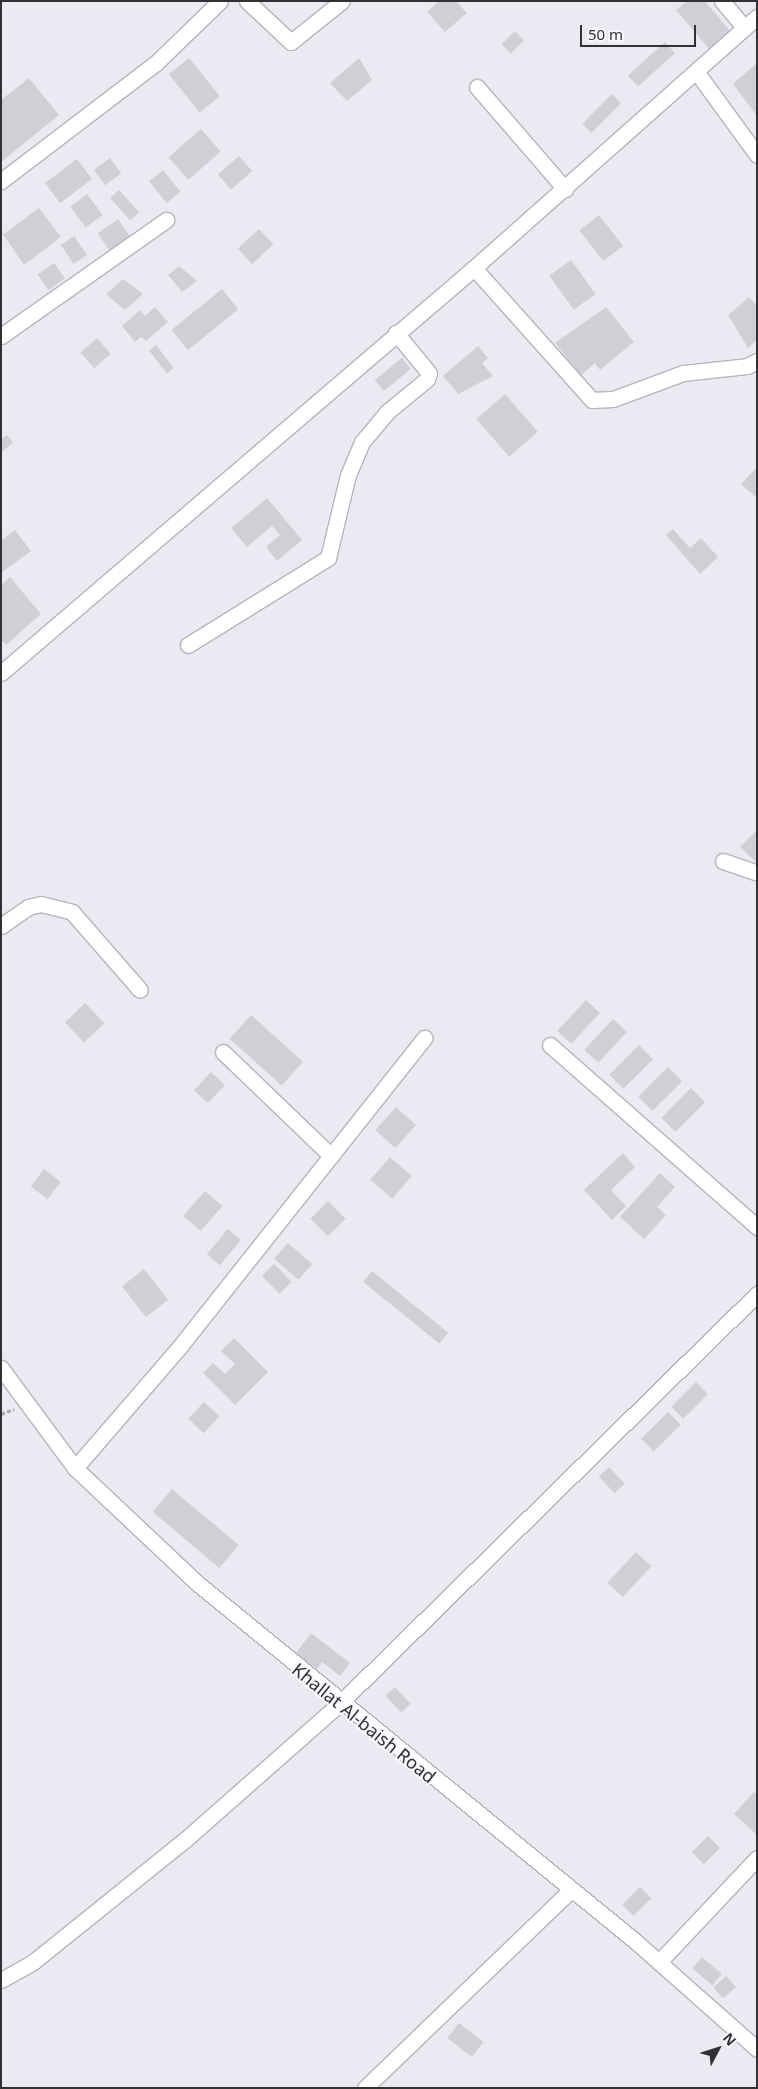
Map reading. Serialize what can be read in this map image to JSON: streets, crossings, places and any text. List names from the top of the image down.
{
  "streets": {
    "street": ["Khallat Al-baish Road"]
  },
  "scale_bar": "50 m",
  "north": "top right"
}
